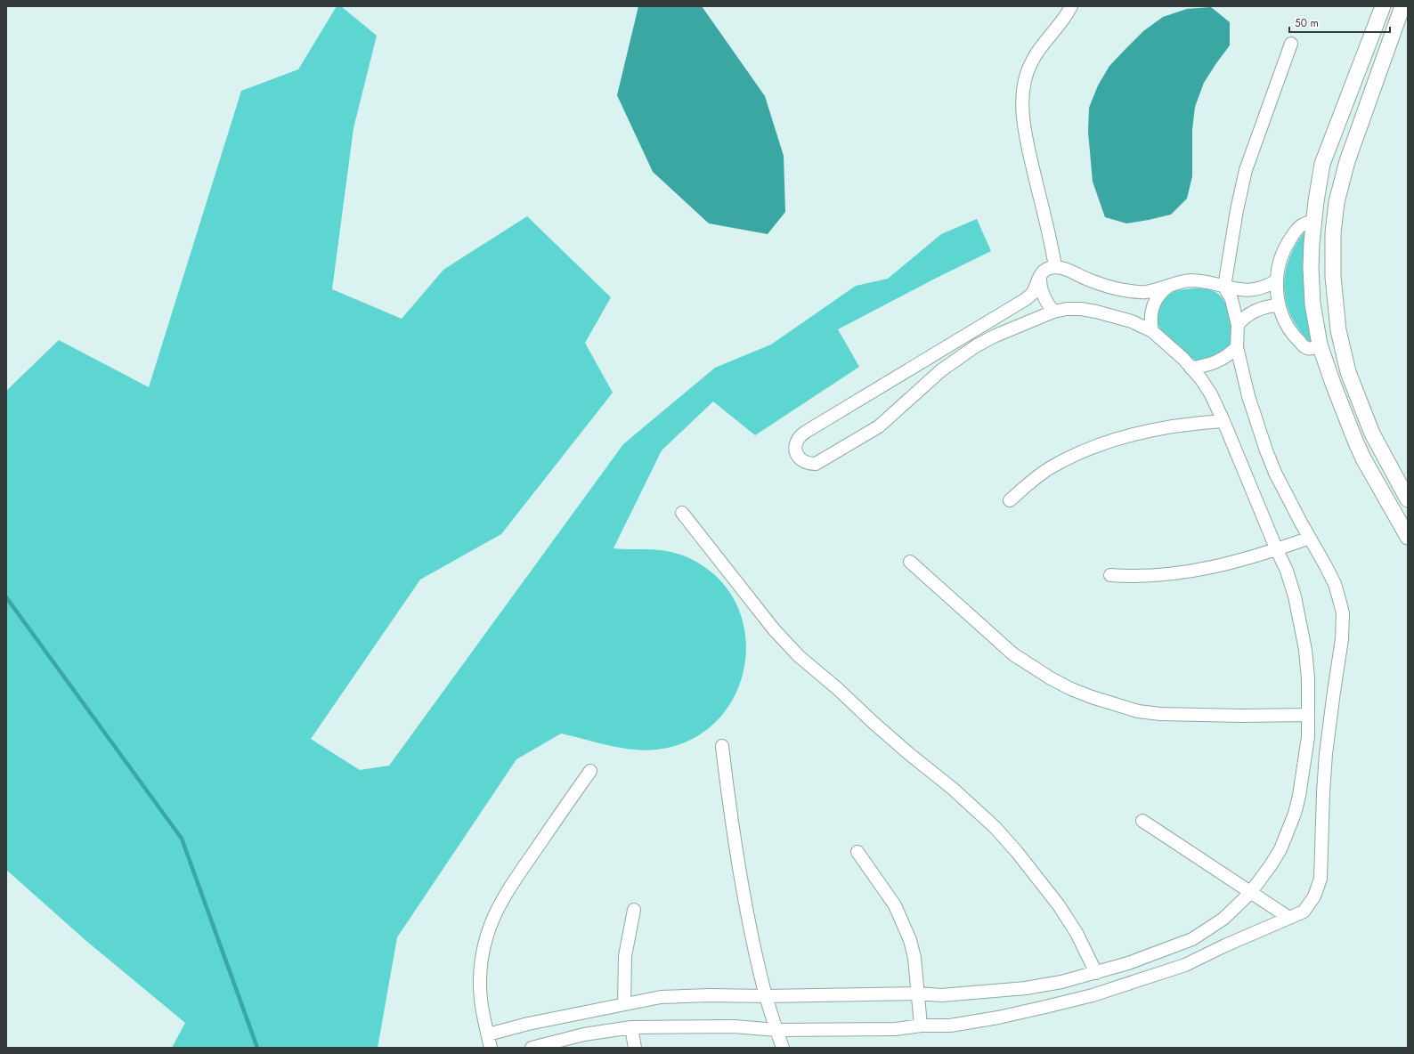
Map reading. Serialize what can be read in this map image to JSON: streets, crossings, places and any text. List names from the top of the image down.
{
  "scale_bar": "50 m"
}
